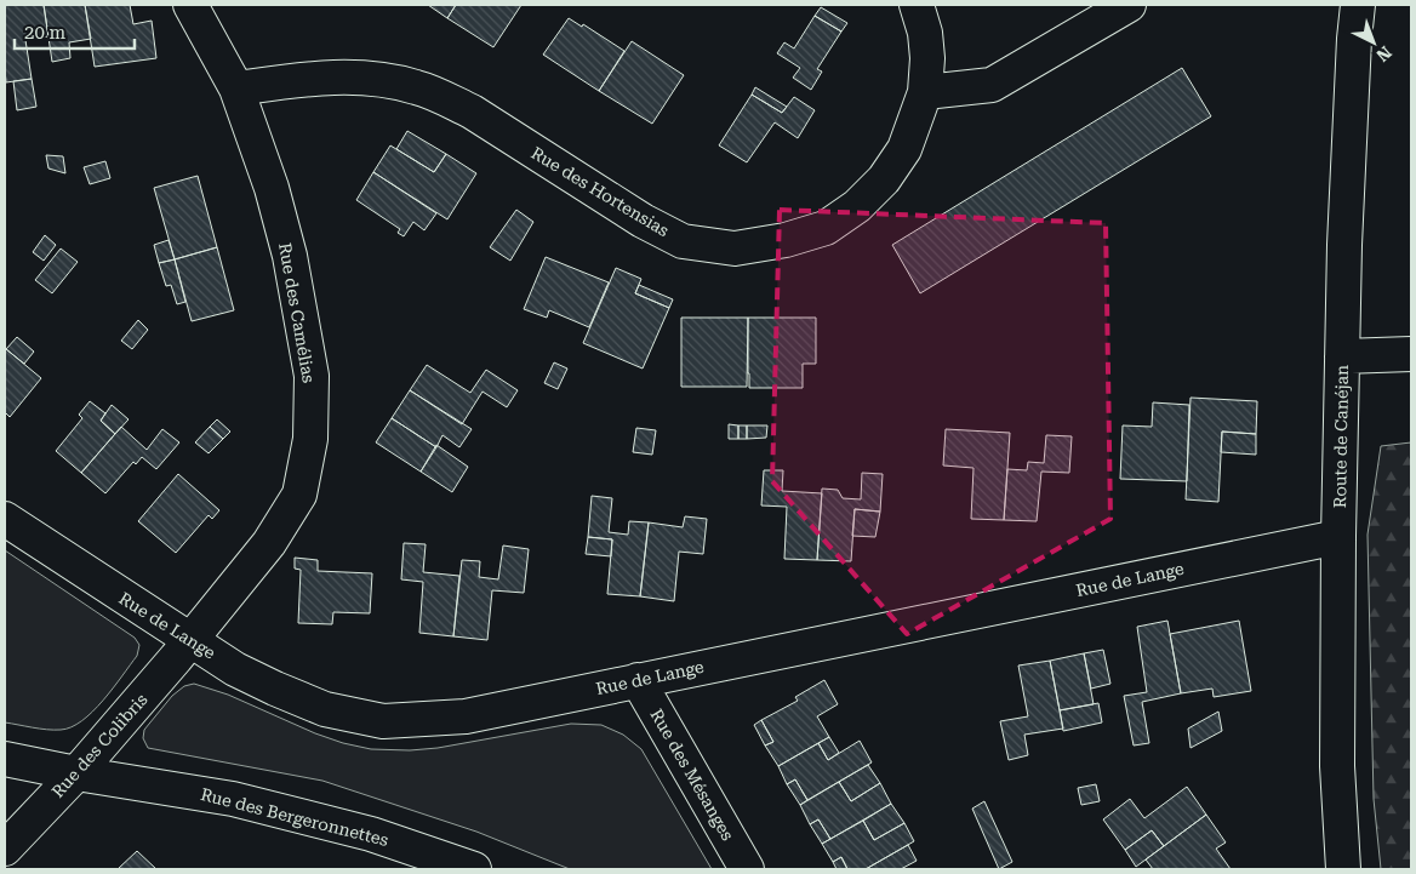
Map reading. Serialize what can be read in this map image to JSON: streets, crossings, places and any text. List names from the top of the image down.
{
  "streets": {
    "street": [
      "Rue des Hortensias",
      "Rue des Camélias",
      "Route de Canéjan",
      "Rue de Lange",
      "Rue des Colibris",
      "Rue des Mésanges",
      "Rue des Bergeronnettes"
    ]
  },
  "crossings": [
    ["Rue des Hortensias", "Rue des Camélias"],
    ["Rue des Camélias", "Rue de Lange"],
    ["Rue des Camélias", "Rue des Colibris"],
    ["Route de Canéjan", "Rue de Lange"],
    ["Rue de Lange", "Rue des Colibris"],
    ["Rue de Lange", "Rue des Mésanges"],
    ["Rue des Colibris", "Rue des Bergeronnettes"]
  ],
  "scale_bar": "20 m",
  "north": "bottom right"
}
